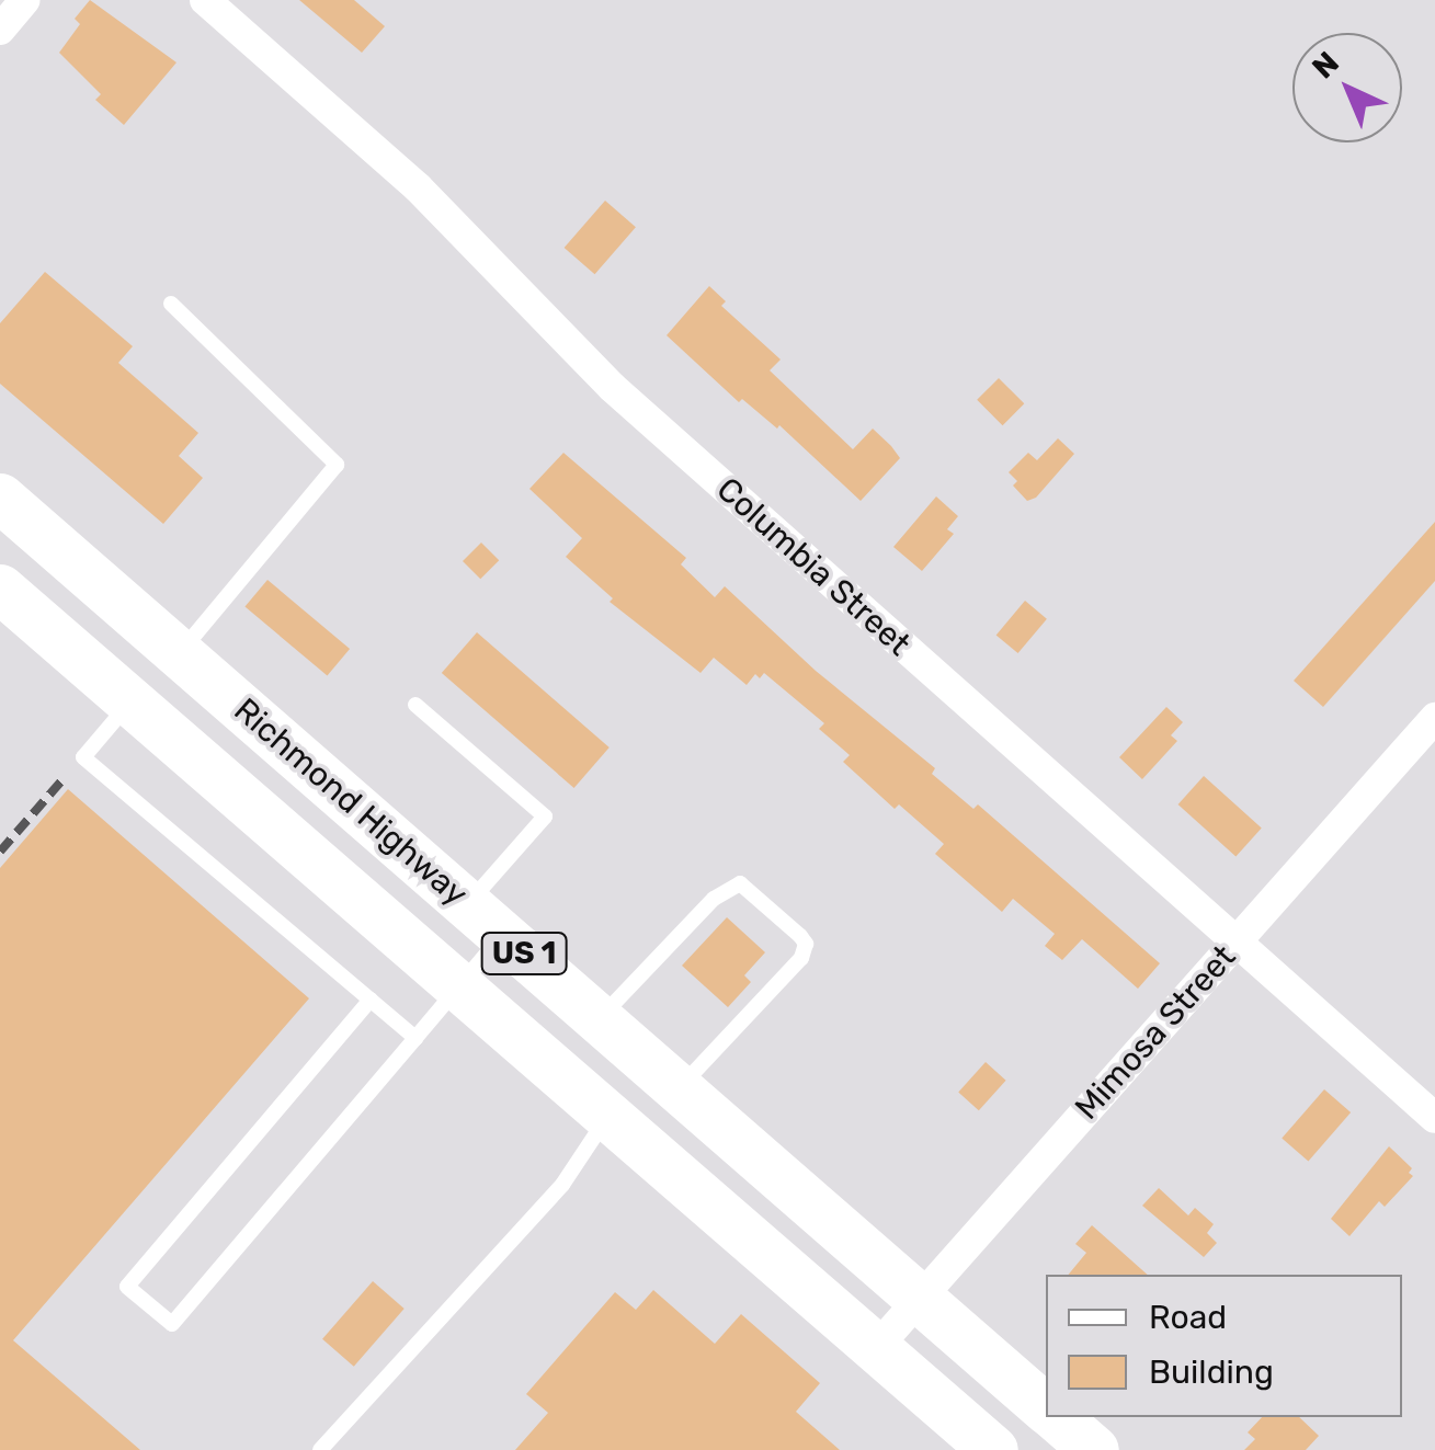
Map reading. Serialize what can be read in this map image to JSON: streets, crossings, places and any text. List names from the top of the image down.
{
  "streets": {
    "main road": ["Richmond Highway", "US 1"],
    "street": ["Columbia Street", "Mimosa Street"]
  },
  "crossings": [
    ["Columbia Street", "Mimosa Street"],
    ["Richmond Highway", "Mimosa Street"]
  ],
  "legend": ["Road", "Building"],
  "north": "top left"
}
